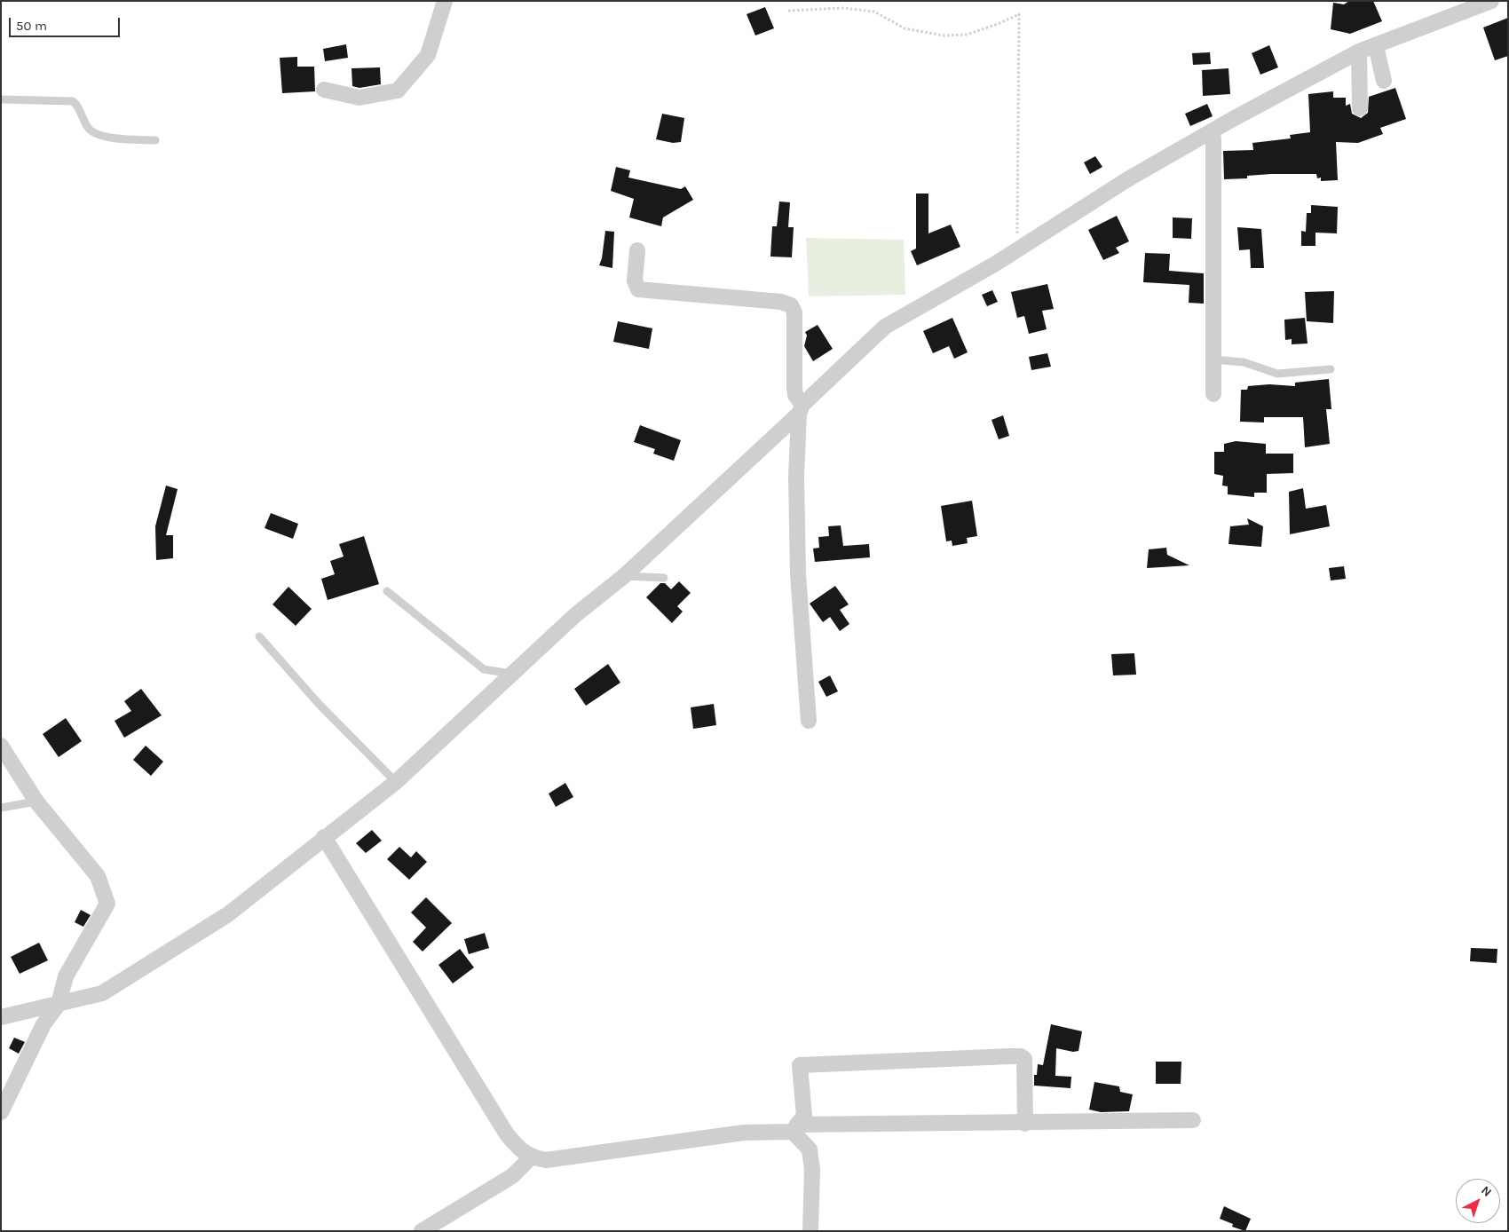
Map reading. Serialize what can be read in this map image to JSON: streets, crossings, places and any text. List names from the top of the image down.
{
  "scale_bar": "50 m",
  "north": "top right"
}
